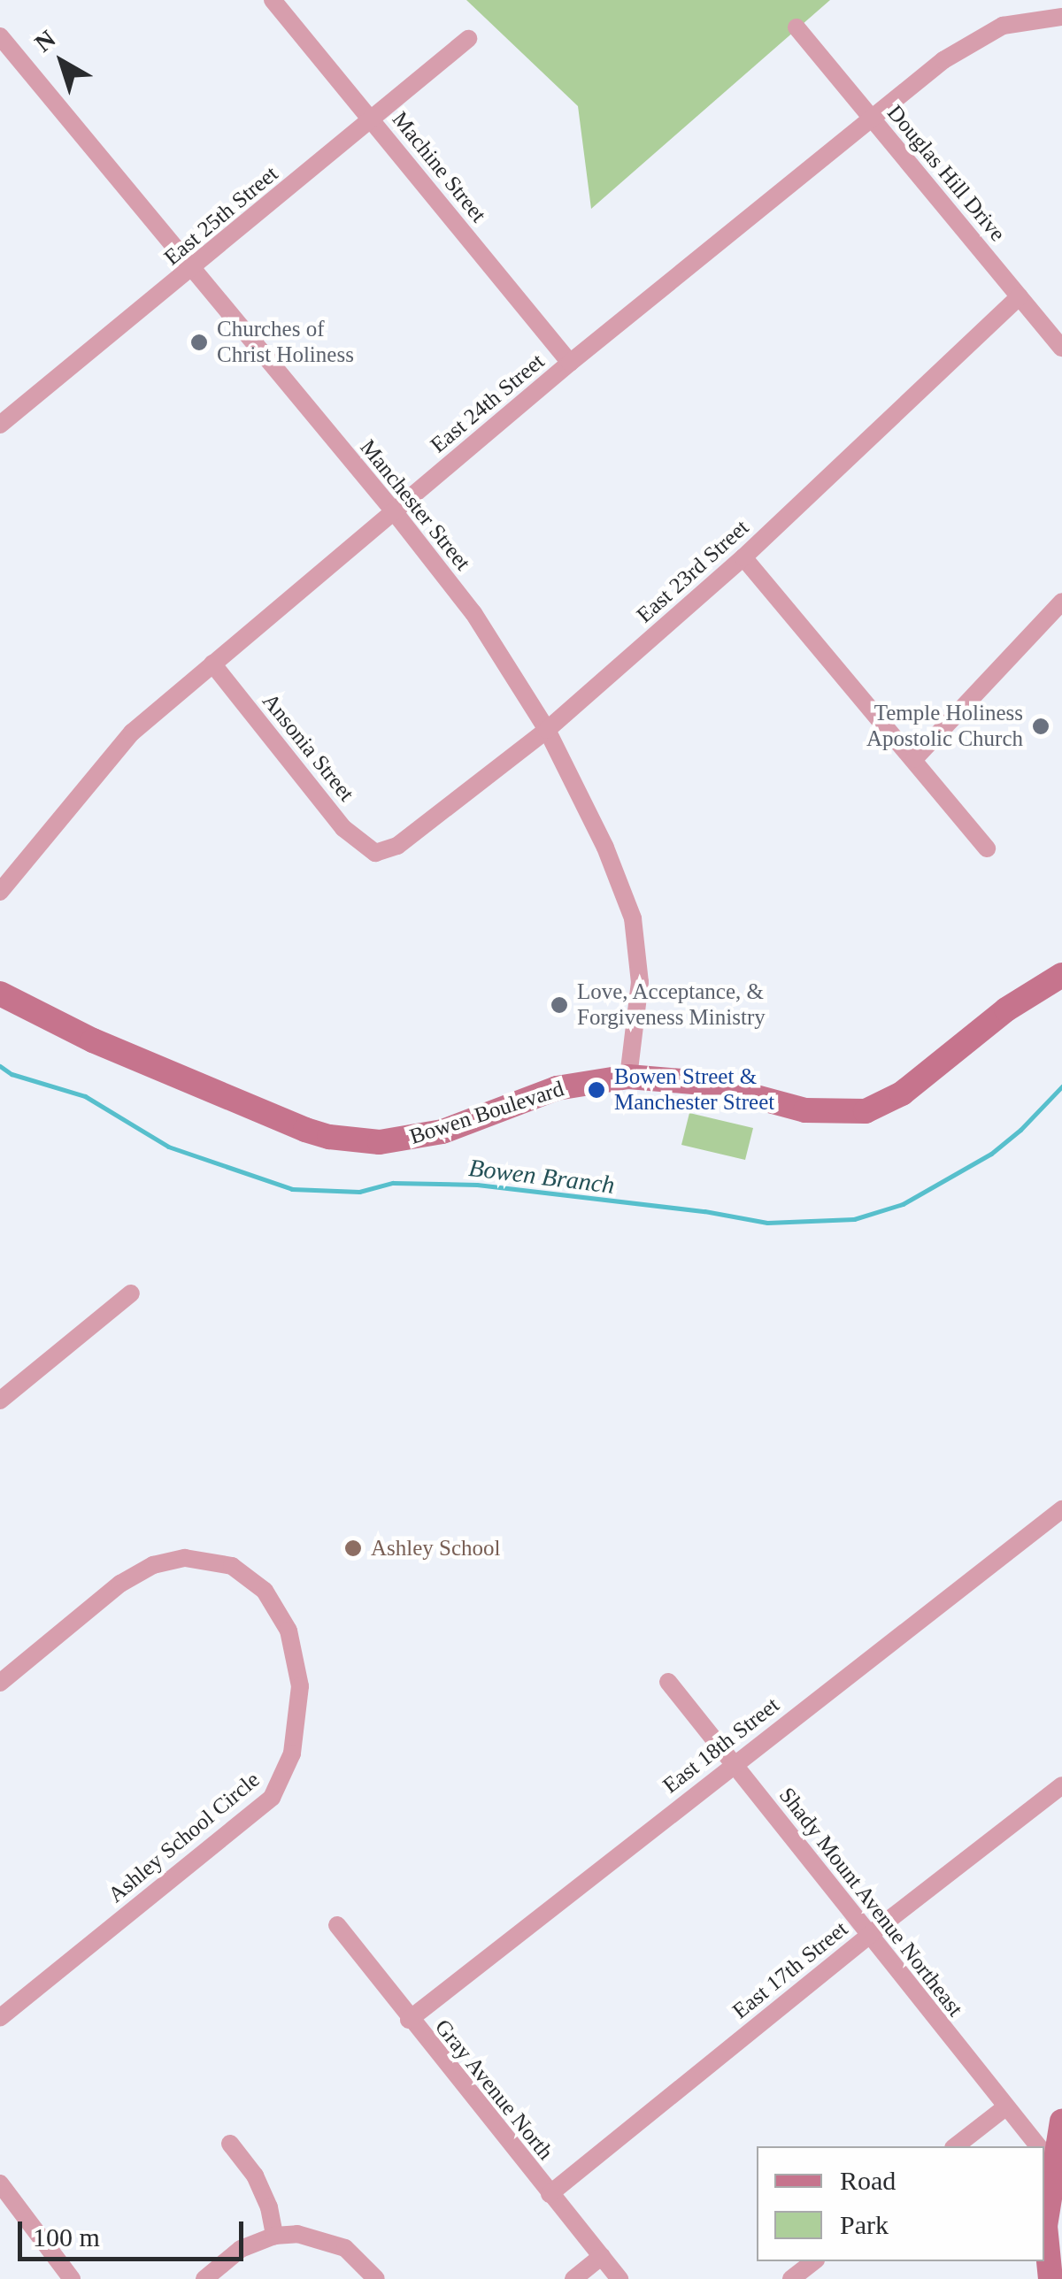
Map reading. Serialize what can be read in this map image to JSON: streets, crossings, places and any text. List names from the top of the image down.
{
  "streets": {
    "street": [
      "Machine Street",
      "Douglas Hill Drive",
      "East 25th Street",
      "East 24th Street",
      "Manchester Street",
      "East 23rd Street",
      "Ansonia Street",
      "Bowen Boulevard",
      "East 18th Street",
      "Ashley School Circle",
      "Shady Mount Avenue Northeast",
      "East 17th Street",
      "Gray Avenue North"
    ]
  },
  "crossings": [
    ["Machine Street", "East 25th Street"],
    ["Machine Street", "East 24th Street"],
    ["Douglas Hill Drive", "East 24th Street"],
    ["Douglas Hill Drive", "East 23rd Street"],
    ["East 25th Street", "Manchester Street"],
    ["East 24th Street", "Manchester Street"],
    ["East 24th Street", "Ansonia Street"],
    ["Manchester Street", "East 23rd Street"],
    ["Manchester Street", "Bowen Boulevard"],
    ["East 23rd Street", "Ansonia Street"],
    ["East 18th Street", "Shady Mount Avenue Northeast"],
    ["East 18th Street", "Gray Avenue North"],
    ["Shady Mount Avenue Northeast", "East 17th Street"],
    ["East 17th Street", "Gray Avenue North"]
  ],
  "water": ["Bowen Branch"],
  "places": [
    "Churches of Christ Holiness",
    "Temple Holiness Apostolic Church",
    "Love, Acceptance, & Forgiveness Ministry",
    "Bowen Street & Manchester Street",
    "Ashley School"
  ],
  "legend": ["Road", "Park"],
  "scale_bar": "100 m",
  "north": "top left"
}
